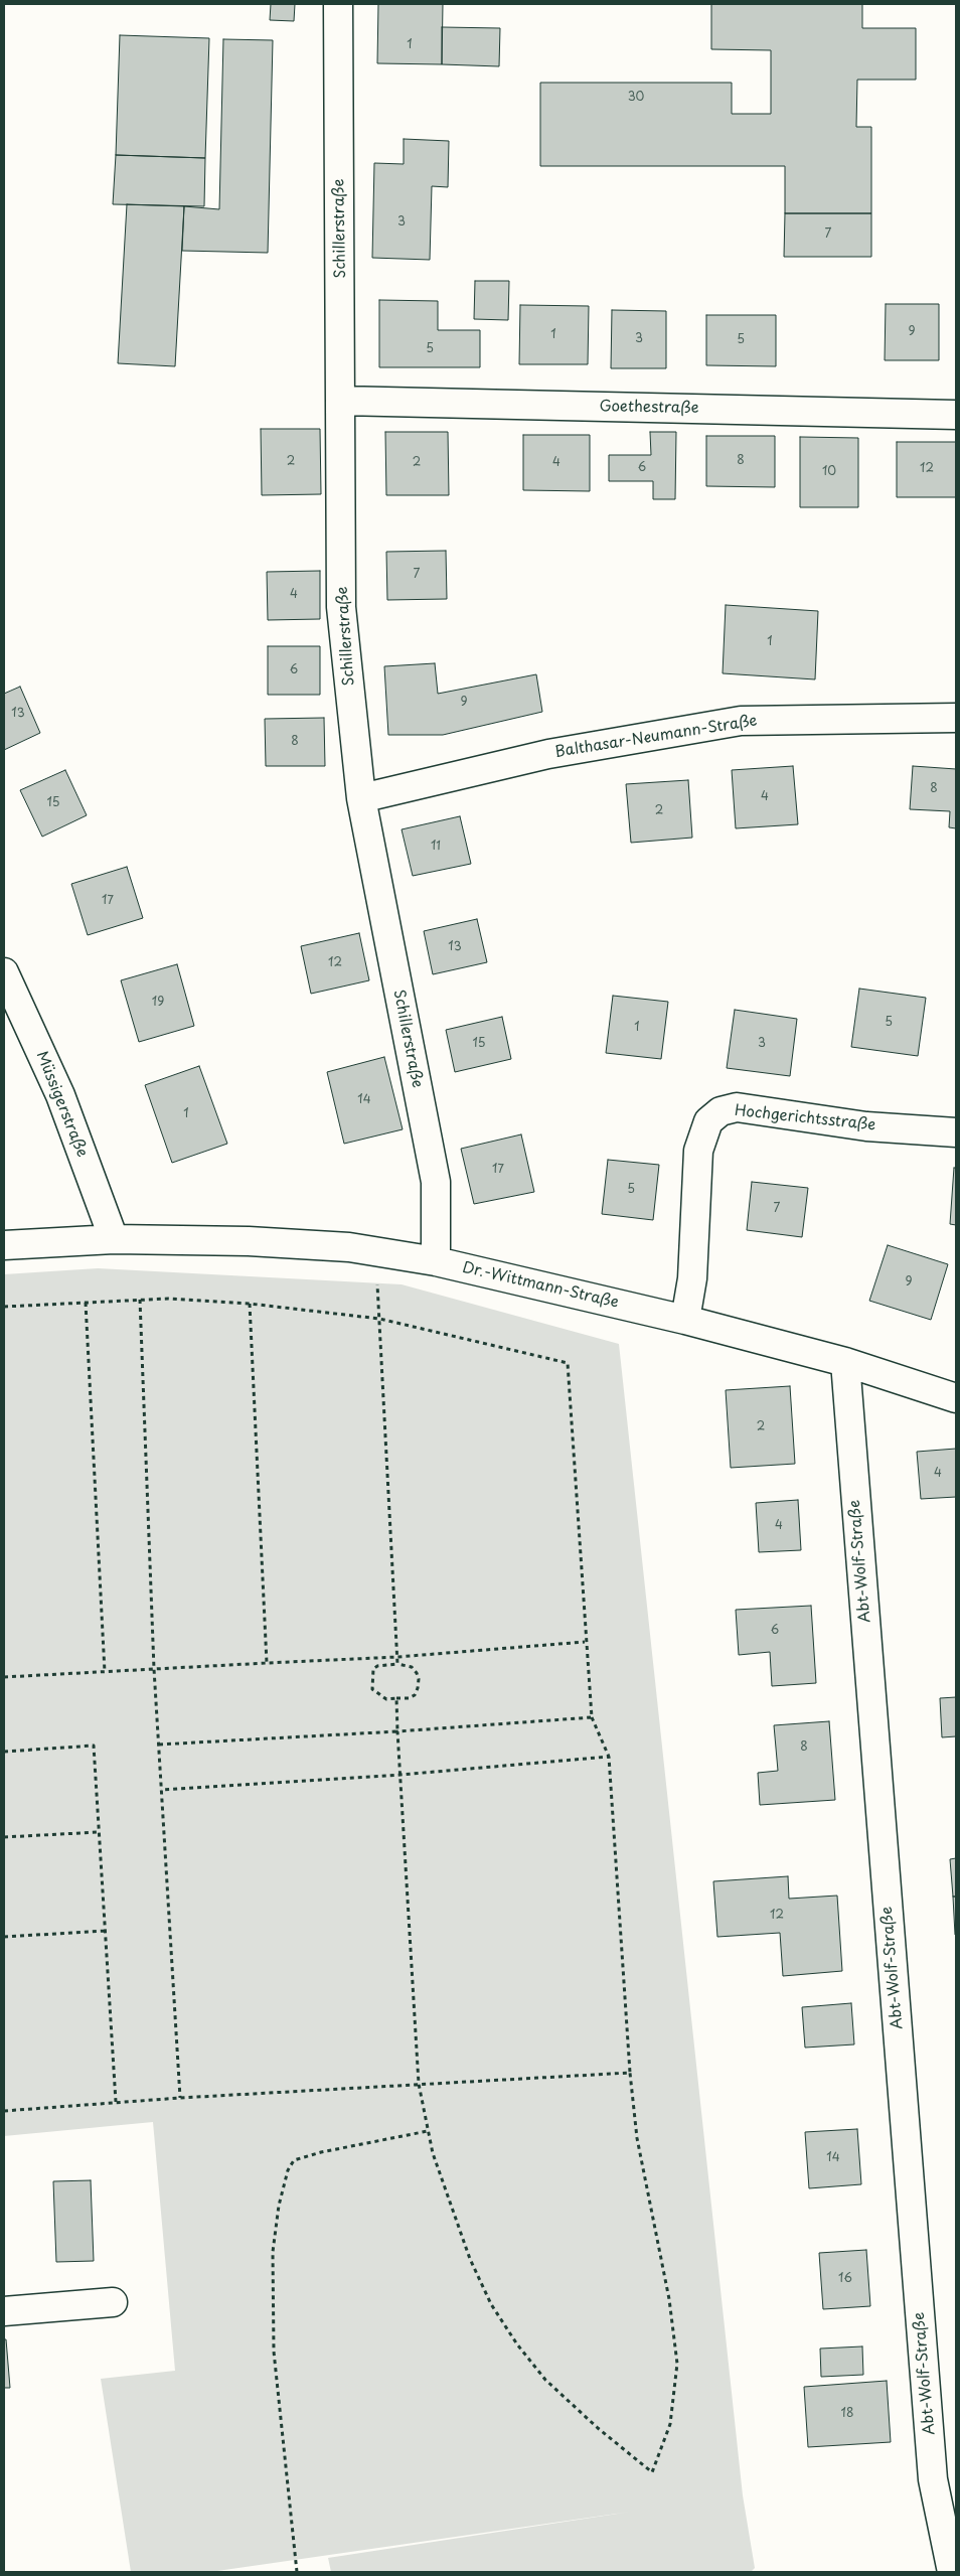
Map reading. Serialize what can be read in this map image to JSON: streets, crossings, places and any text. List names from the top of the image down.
{
  "streets": {
    "street": [
      "Schillerstraße",
      "Goethestraße",
      "Balthasar-Neumann-Straße",
      "Müssigerstraße",
      "Hochgerichtsstraße",
      "Dr.-Wittmann-Straße",
      "Abt-Wolf-Straße"
    ]
  },
  "crossings": [
    ["Schillerstraße", "Goethestraße"],
    ["Schillerstraße", "Balthasar-Neumann-Straße"],
    ["Schillerstraße", "Dr.-Wittmann-Straße"],
    ["Müssigerstraße", "Dr.-Wittmann-Straße"],
    ["Hochgerichtsstraße", "Dr.-Wittmann-Straße"],
    ["Dr.-Wittmann-Straße", "Abt-Wolf-Straße"]
  ],
  "house_numbers": [
    "1",
    "30",
    "3",
    "7",
    "9",
    "1",
    "3",
    "5",
    "5",
    "8",
    "2",
    "2",
    "4",
    "6",
    "12",
    "10",
    "7",
    "4",
    "1",
    "6",
    "9",
    "13",
    "8",
    "8",
    "4",
    "15",
    "2",
    "11",
    "17",
    "13",
    "12",
    "19",
    "5",
    "1",
    "15",
    "3",
    "14",
    "1",
    "17",
    "5",
    "7",
    "9",
    "2",
    "4",
    "4",
    "6",
    "8",
    "12",
    "14",
    "16",
    "18"
  ]
}
